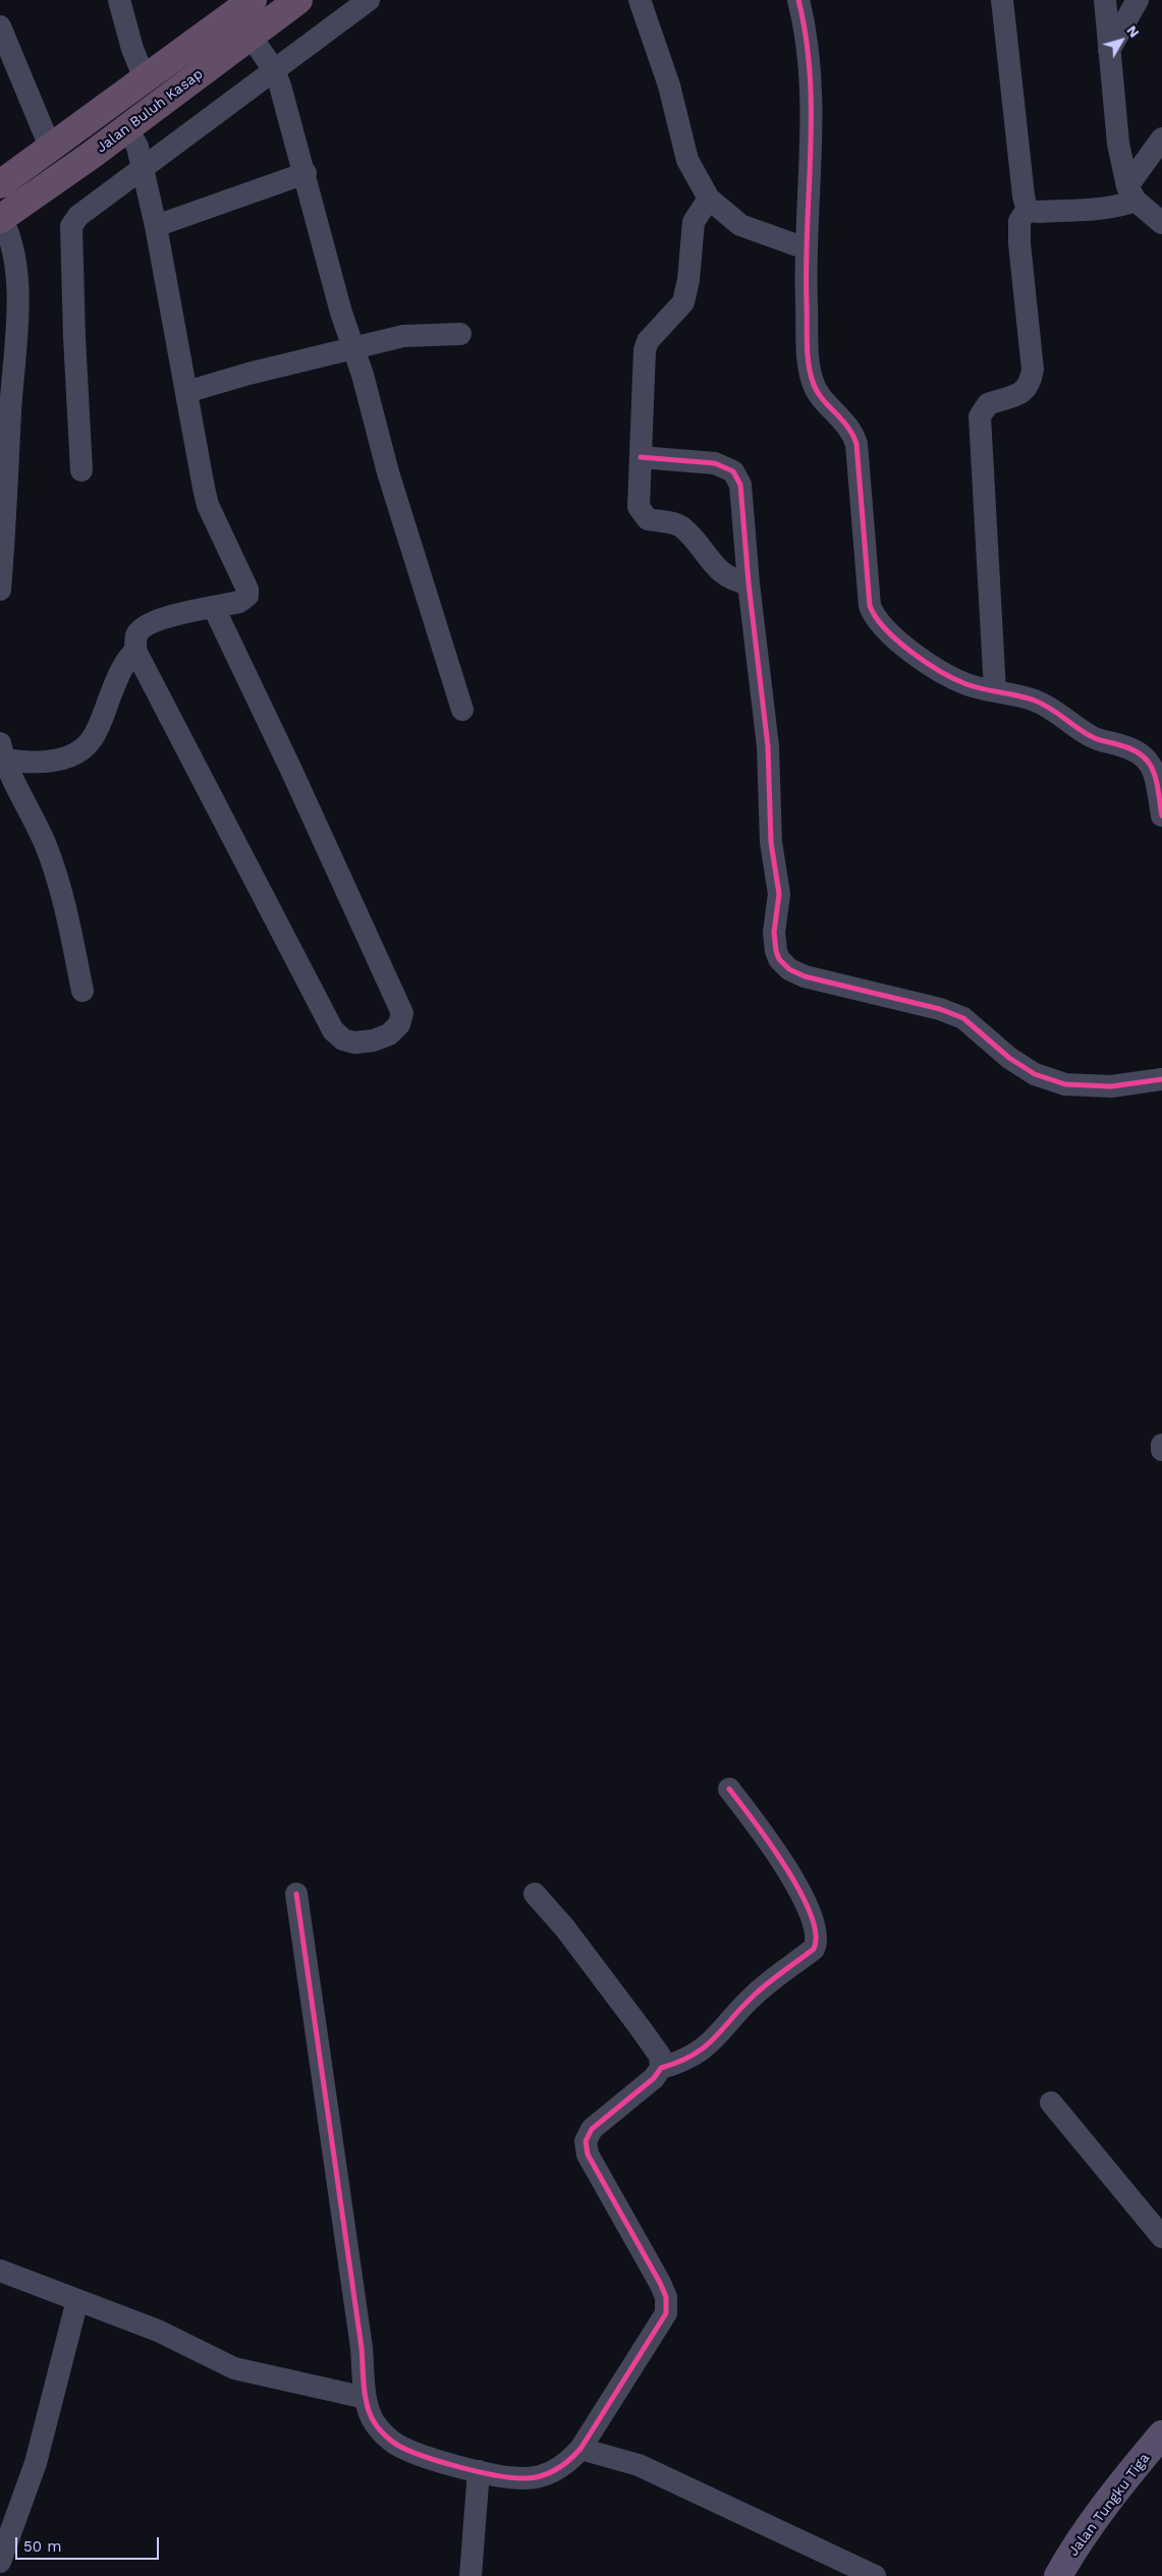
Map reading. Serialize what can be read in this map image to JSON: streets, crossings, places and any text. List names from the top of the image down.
{
  "streets": {
    "highway": ["Jalan Buluh Kasap"],
    "main road": ["Jalan Tungku Tiga"]
  },
  "scale_bar": "50 m",
  "north": "top right"
}
